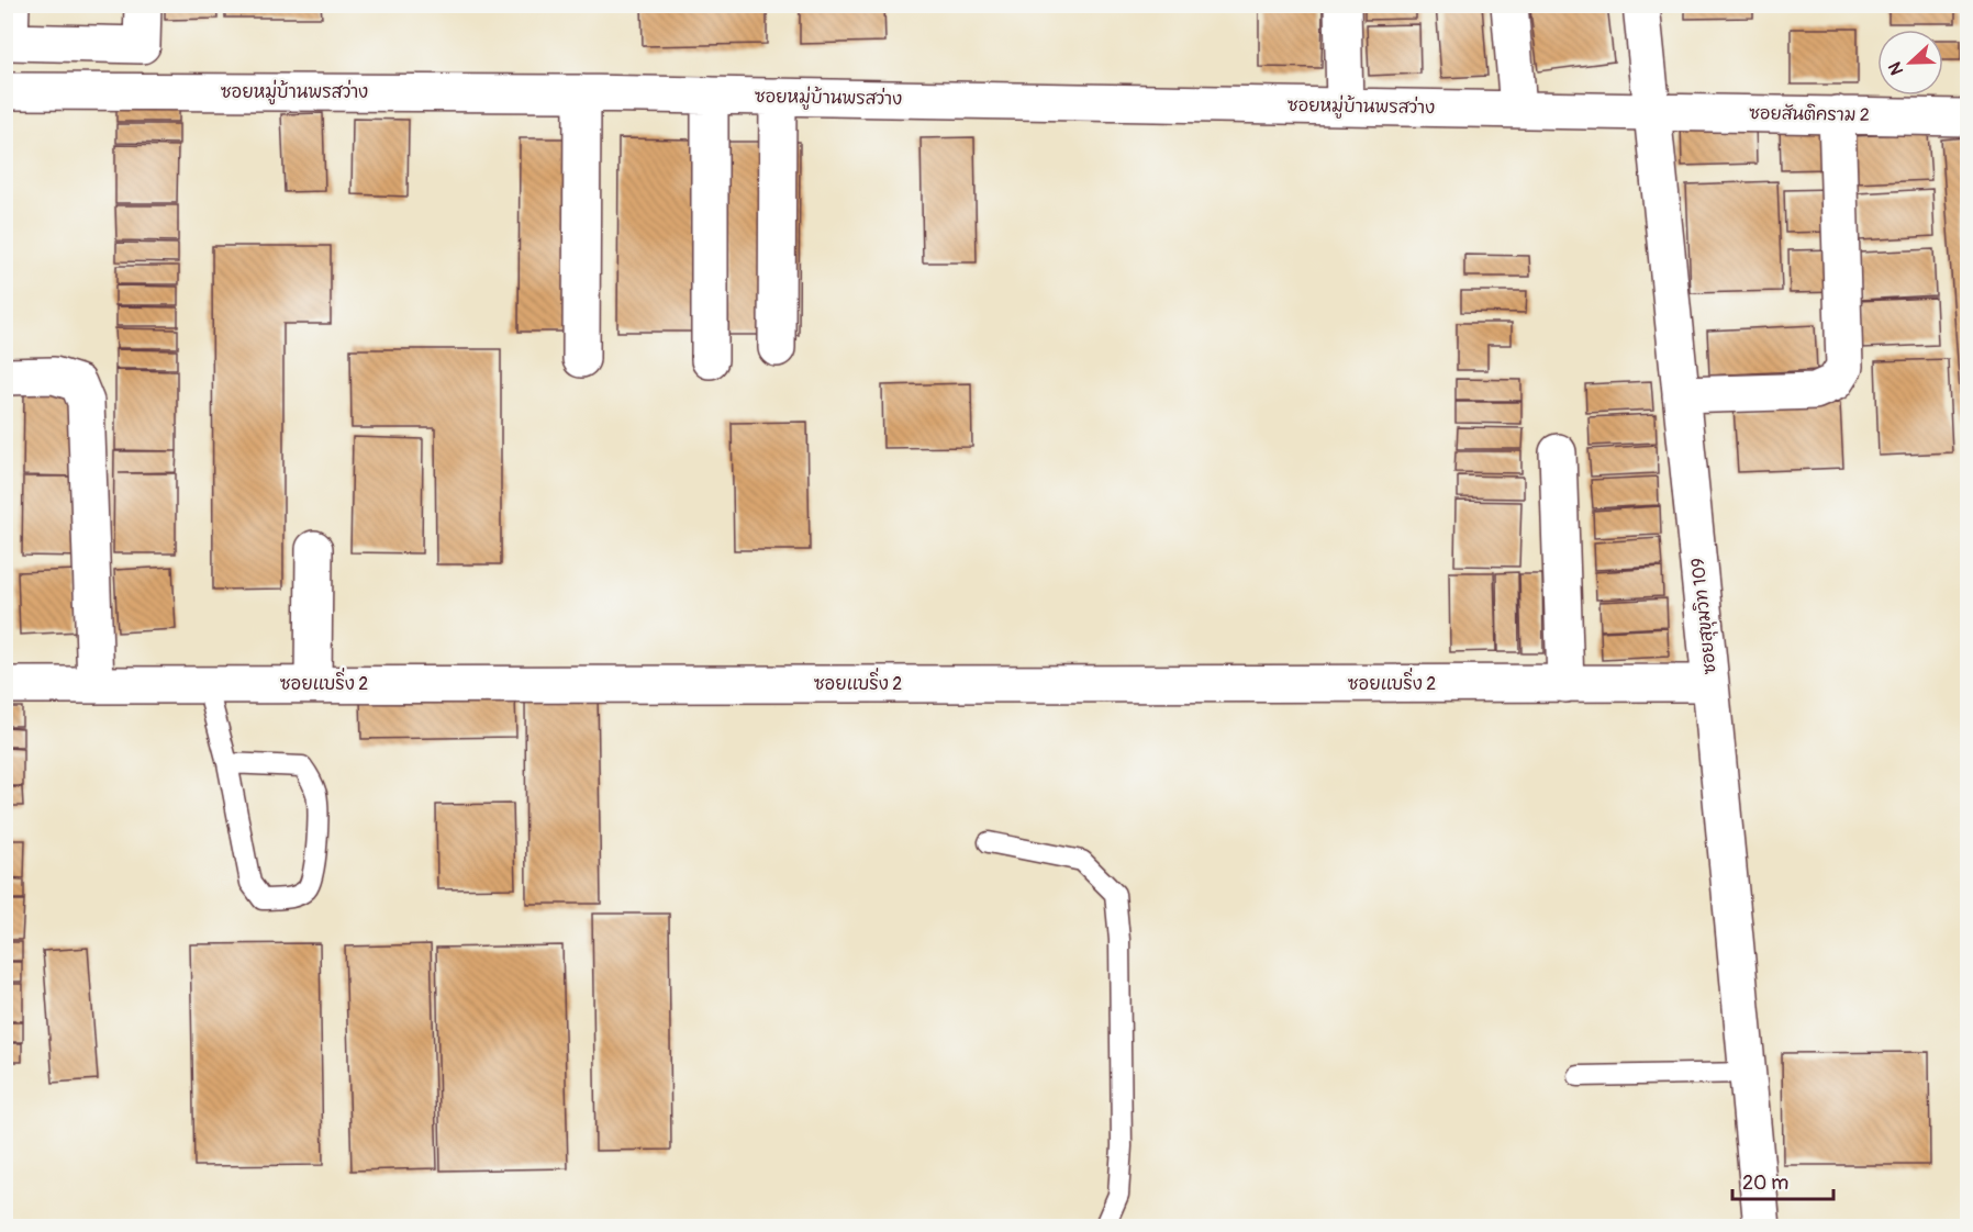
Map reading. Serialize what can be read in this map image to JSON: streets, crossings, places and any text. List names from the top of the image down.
{
  "streets": {
    "street": [
      "ซอยหมู่บ้านพรสว่าง",
      "ซอยสันติคราม 2",
      "ซอยสุขุมวิท 109",
      "ซอยแบริ่ง 2"
    ]
  },
  "crossings": [
    ["ซอยหมู่บ้านพรสว่าง", "ซอยสันติคราม 2"],
    ["ซอยหมู่บ้านพรสว่าง", "ซอยสุขุมวิท 109"],
    ["ซอยสันติคราม 2", "ซอยสุขุมวิท 109"],
    ["ซอยสุขุมวิท 109", "ซอยแบริ่ง 2"]
  ],
  "scale_bar": "20 m",
  "north": "left"
}
